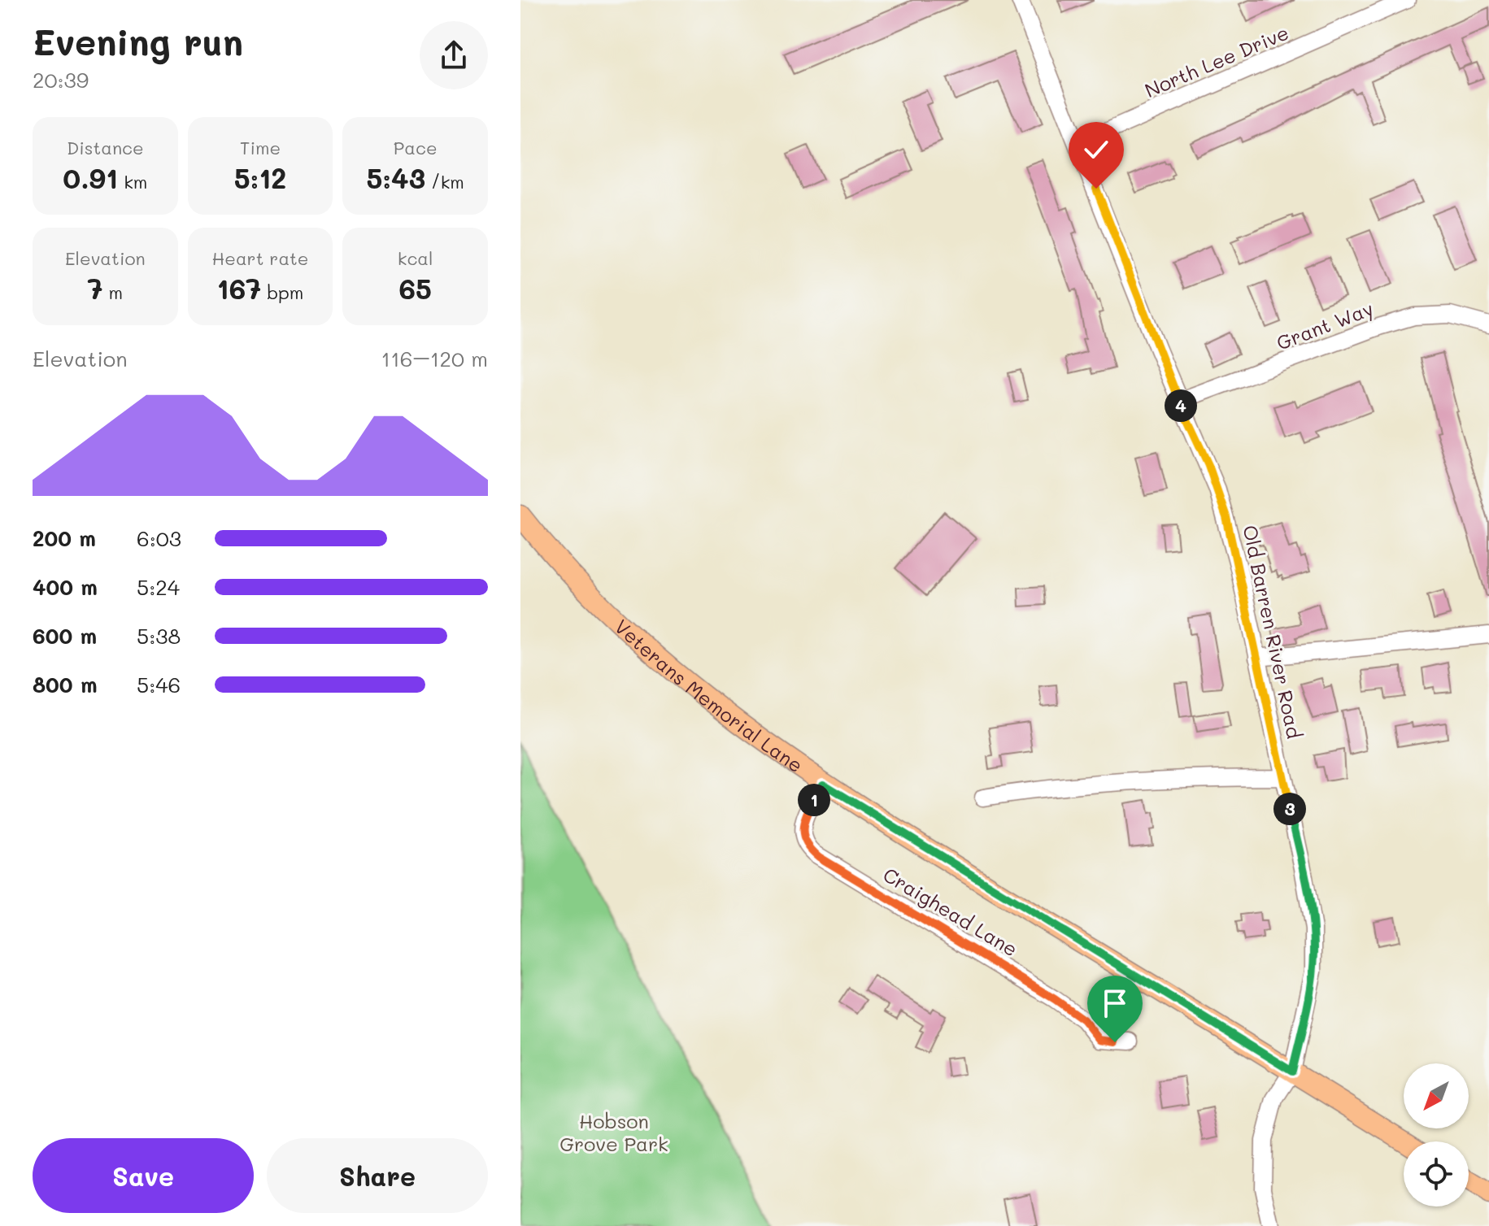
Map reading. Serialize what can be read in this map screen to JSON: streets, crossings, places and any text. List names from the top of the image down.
{
  "streets": {
    "main road": ["Veterans Memorial Lane"],
    "street": [
      "North Lee Drive",
      "Grant Way",
      "Old Barren River Road",
      "Craighead Lane"
    ]
  },
  "crossings": [
    ["North Lee Drive", "Old Barren River Road"],
    ["Grant Way", "Old Barren River Road"],
    ["Old Barren River Road", "Veterans Memorial Lane"],
    ["Veterans Memorial Lane", "Craighead Lane"]
  ],
  "parks": ["Hobson Grove Park"],
  "north": "bottom left",
  "page": {
    "heading": ["Evening run", "20:39"],
    "stats": [
      ["Distance", "0.91 km"],
      ["Time", "5:12"],
      ["Pace", "5:43 /km"],
      ["Elevation", "7 m"],
      ["Heart rate", "167 bpm"],
      ["kcal", "65"]
    ],
    "chart": ["Elevation", "116–120 m"],
    "pins": ["4", "1", "3"],
    "list": [
      {
        "name": "200 m",
        "note": "6:03"
      },
      {
        "name": "400 m",
        "note": "5:24"
      },
      {
        "name": "600 m",
        "note": "5:38"
      },
      {
        "name": "800 m",
        "note": "5:46"
      }
    ],
    "buttons": ["Save", "Share"]
  }
}
